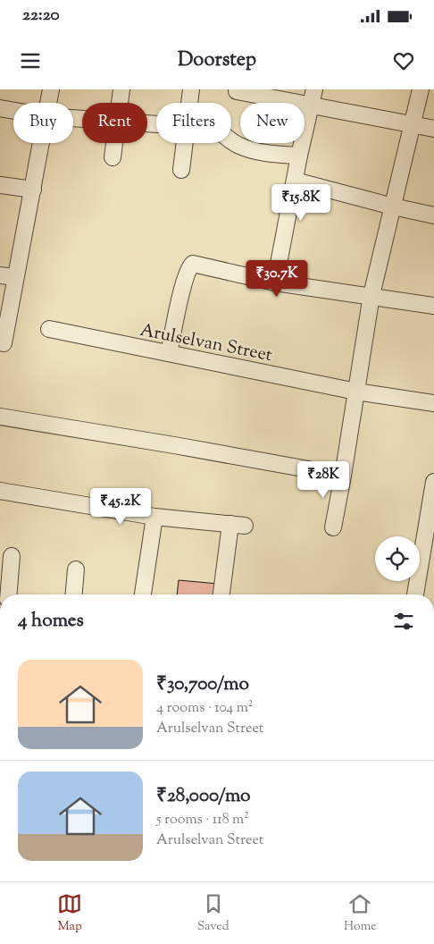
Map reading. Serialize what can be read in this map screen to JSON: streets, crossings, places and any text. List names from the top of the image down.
{
  "streets": {
    "street": ["Arulselvan Street"]
  },
  "page": {
    "status": "22:20",
    "header": "Doorstep",
    "chip": [
      "Buy",
      "Rent",
      "Filters",
      "New"
    ],
    "price": [
      "₹15.8K",
      "₹30.7K",
      "₹28K",
      "₹45.2K"
    ],
    "heading": "4 homes",
    "list": [
      {
        "name": "₹30,700/mo",
        "note": "4 rooms · 104 m² · Arulselvan Street"
      },
      {
        "name": "₹28,000/mo",
        "note": "5 rooms · 118 m² · Arulselvan Street"
      }
    ],
    "tabs": ["Map", "Saved", "Home"]
  }
}
